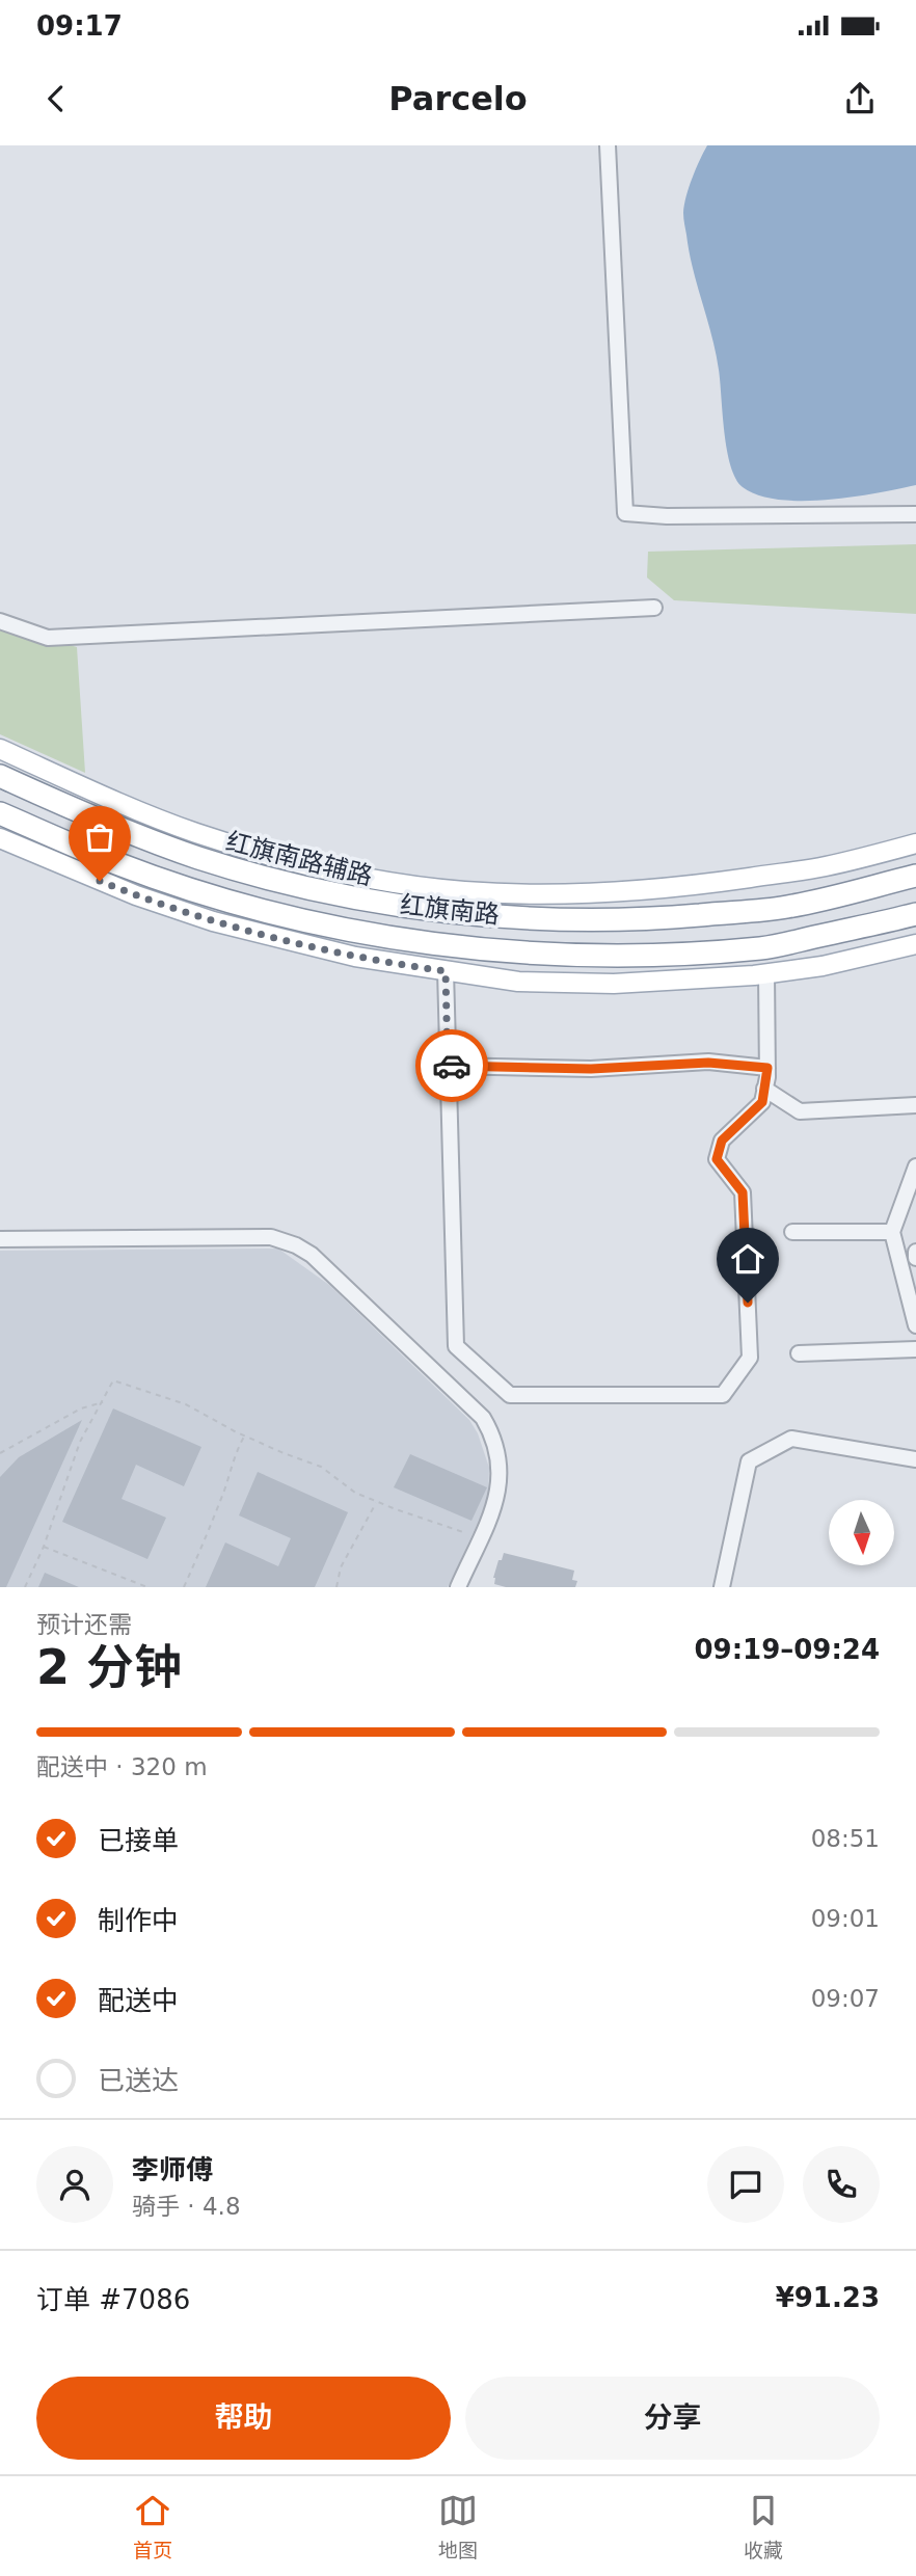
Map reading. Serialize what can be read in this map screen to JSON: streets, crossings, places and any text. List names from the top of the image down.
{
  "streets": {
    "highway": ["红旗南路"],
    "main road": ["红旗南路辅路"]
  },
  "north": "bottom",
  "page": {
    "status": "09:17",
    "header": "Parcelo",
    "heading": ["2 分钟", "预计还需", "09:19–09:24"],
    "panel": [
      "李师傅",
      "骑手 · 4.8",
      "订单 #7086",
      "¥91.23"
    ],
    "bar": "配送中 · 320 m",
    "list": [
      ["已接单", "08:51"],
      ["制作中", "09:01"],
      ["配送中", "09:07"],
      "已送达"
    ],
    "buttons": ["帮助", "分享"],
    "tabs": ["首页", "地图", "收藏"]
  }
}
